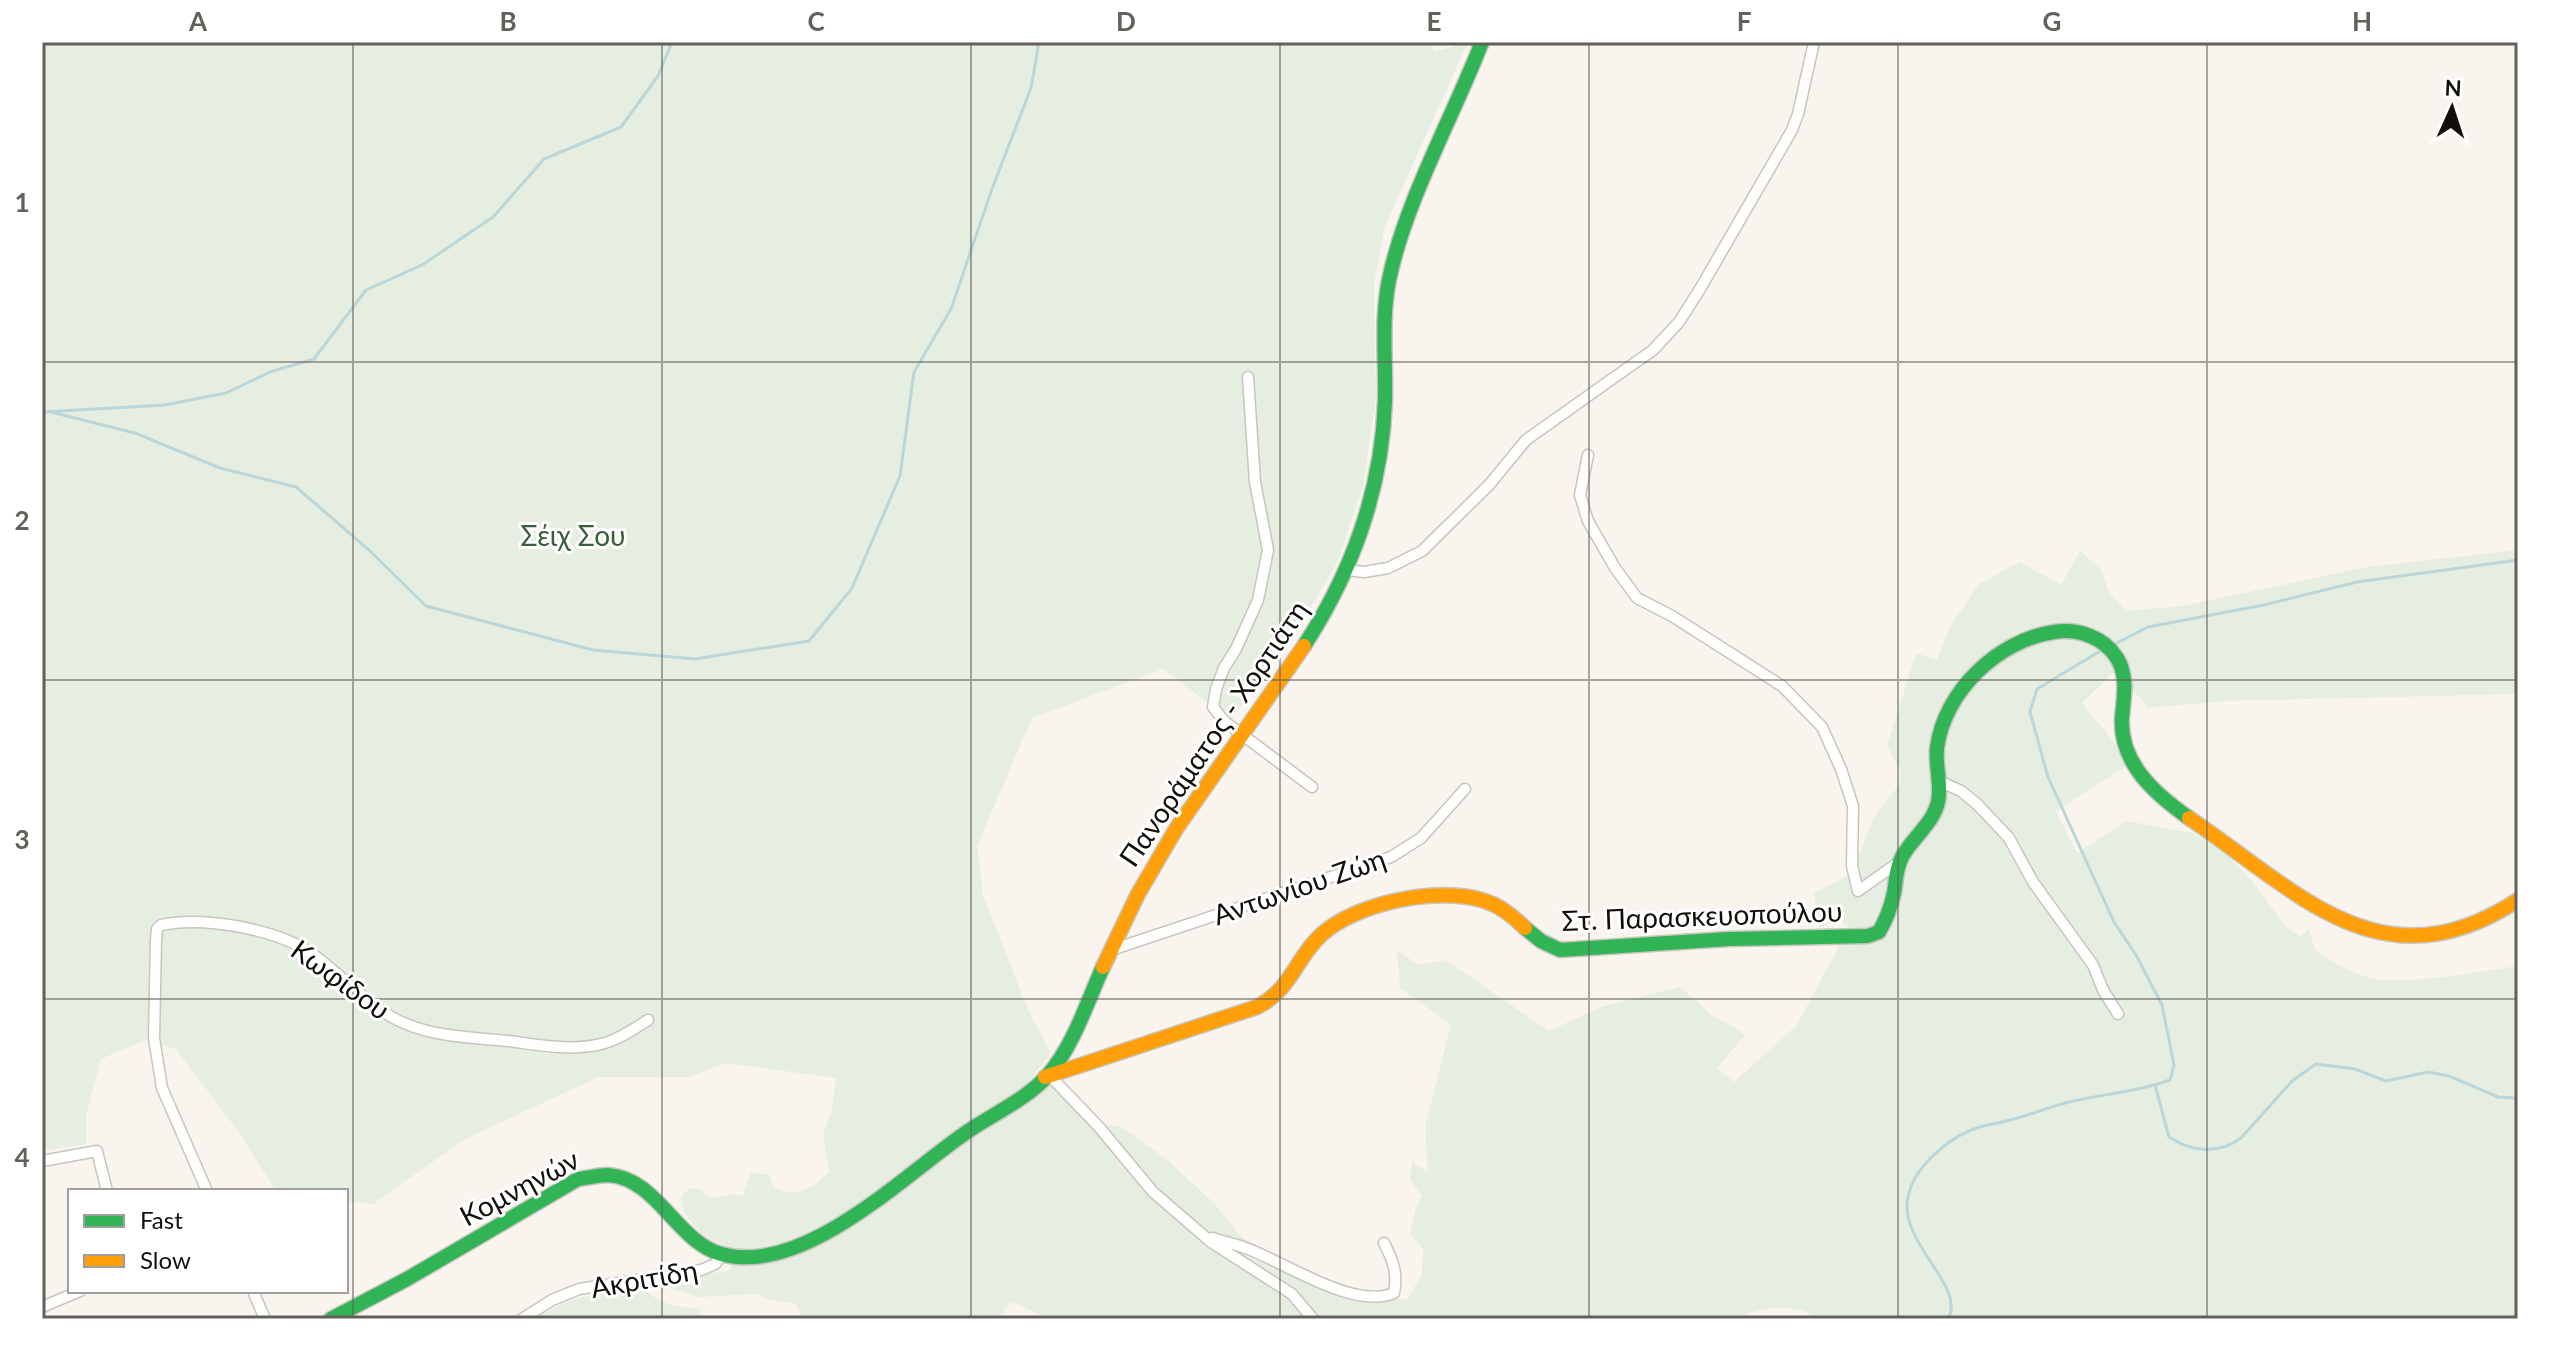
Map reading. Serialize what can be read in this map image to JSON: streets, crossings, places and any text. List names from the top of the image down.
{
  "streets": {
    "main road": ["Πανοράματος - Χορτιάτη", "Στ. Παρασκευοπούλου", "Κομνηνών"],
    "street": ["Αντωνίου Ζώη", "Κωφίδου", "Ακριτίδη"]
  },
  "crossings": [
    ["Πανοράματος - Χορτιάτη", "Αντωνίου Ζώη"],
    ["Πανοράματος - Χορτιάτη", "Στ. Παρασκευοπούλου"],
    ["Πανοράματος - Χορτιάτη", "Κομνηνών"],
    ["Πανοράματος - Χορτιάτη", "Ακριτίδη"],
    ["Κομνηνών", "Ακριτίδη"]
  ],
  "parks": ["Σέιχ Σου"],
  "legend": ["Fast", "Slow"],
  "north": "top",
  "grid": {
    "columns": [
      "A",
      "B",
      "C",
      "D",
      "E",
      "F",
      "G",
      "H"
    ],
    "rows": [
      "1",
      "2",
      "3",
      "4"
    ]
  }
}
